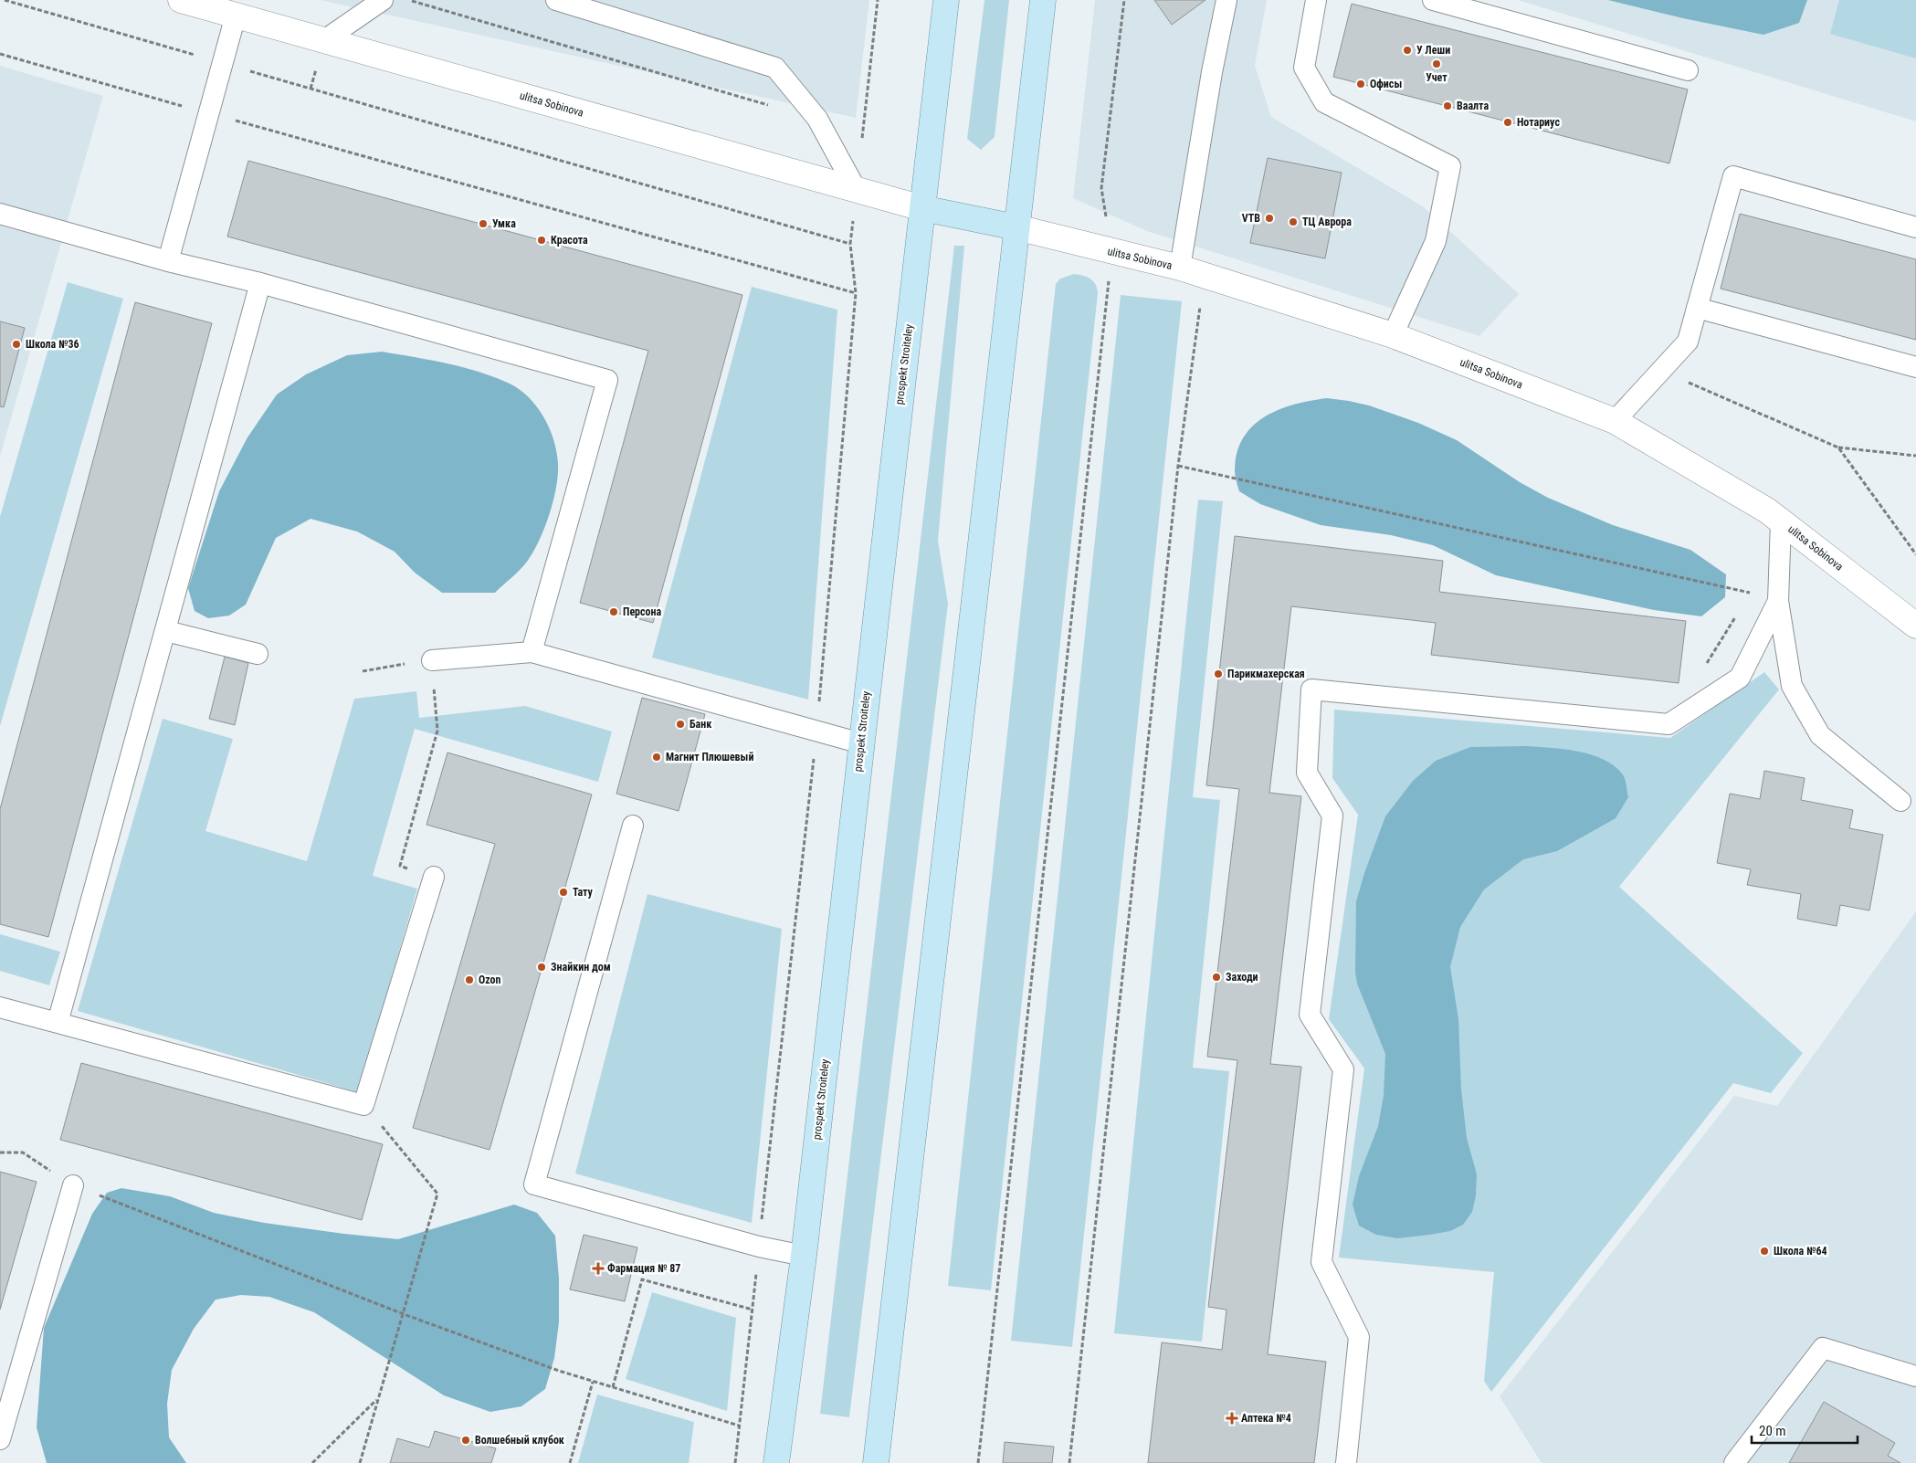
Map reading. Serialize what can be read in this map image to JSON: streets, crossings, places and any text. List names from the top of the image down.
{
  "streets": {
    "main road": ["prospekt Stroiteley"],
    "street": ["ulitsa Sobinova"]
  },
  "crossings": [
    ["ulitsa Sobinova", "prospekt Stroiteley"]
  ],
  "places": {
    "other": [
      "У Леши",
      "Учет",
      "Офисы",
      "Ваалта",
      "Нотариус",
      "VTB",
      "ТЦ Аврора",
      "Умка",
      "Красота",
      "Школа №36",
      "Персона",
      "Парикмахерская",
      "Банк",
      "Магнит Плюшевый",
      "Тату",
      "Знайкин дом",
      "Заходи",
      "Ozon",
      "Школа №64",
      "Волшебный клубок"
    ],
    "health": ["Фармация № 87", "Аптека №4"]
  },
  "scale_bar": "20 m"
}
